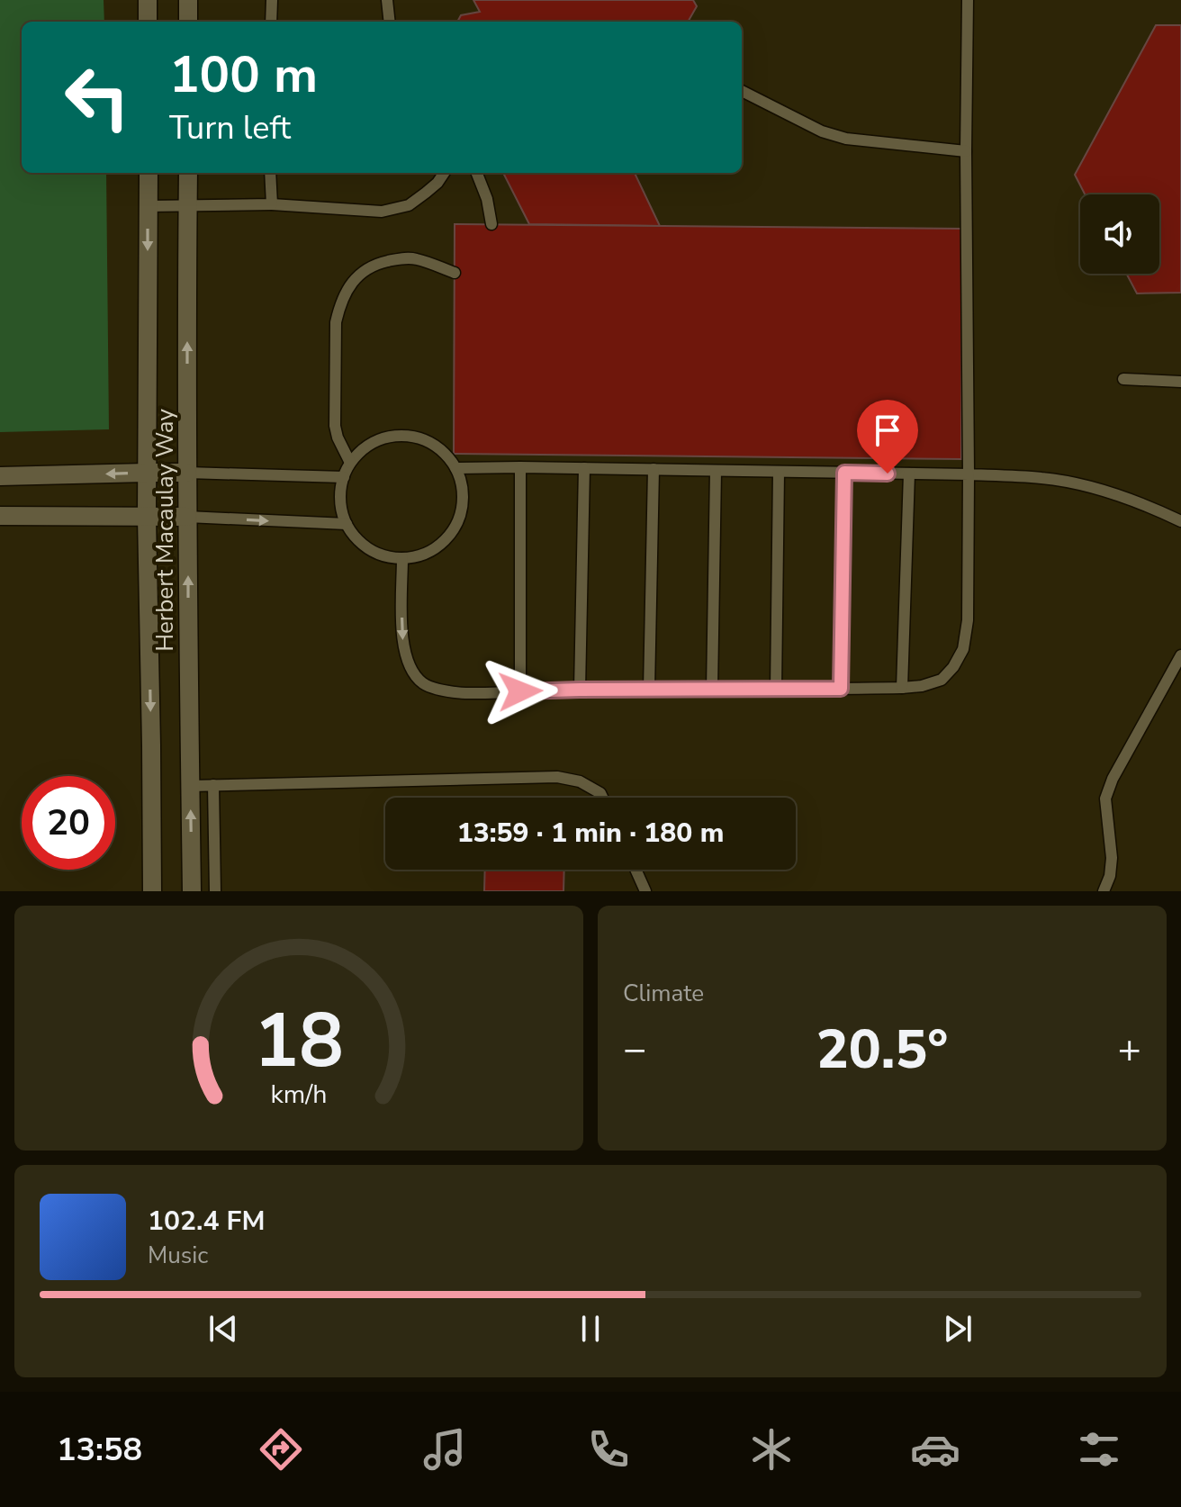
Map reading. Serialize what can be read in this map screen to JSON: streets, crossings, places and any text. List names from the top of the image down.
{
  "streets": {
    "main road": ["Herbert Macaulay Way"]
  },
  "page": {
    "turn": ["100 m", "Turn left"],
    "limit": "20",
    "trip": "13:59 · 1 min · 180 m",
    "tile": "Climate",
    "heat": ["−", "20.5°", "+"],
    "song": ["102.4 FM", "Music"],
    "tabs": "13:58",
    "gauge": ["18", "km/h"]
  }
}
